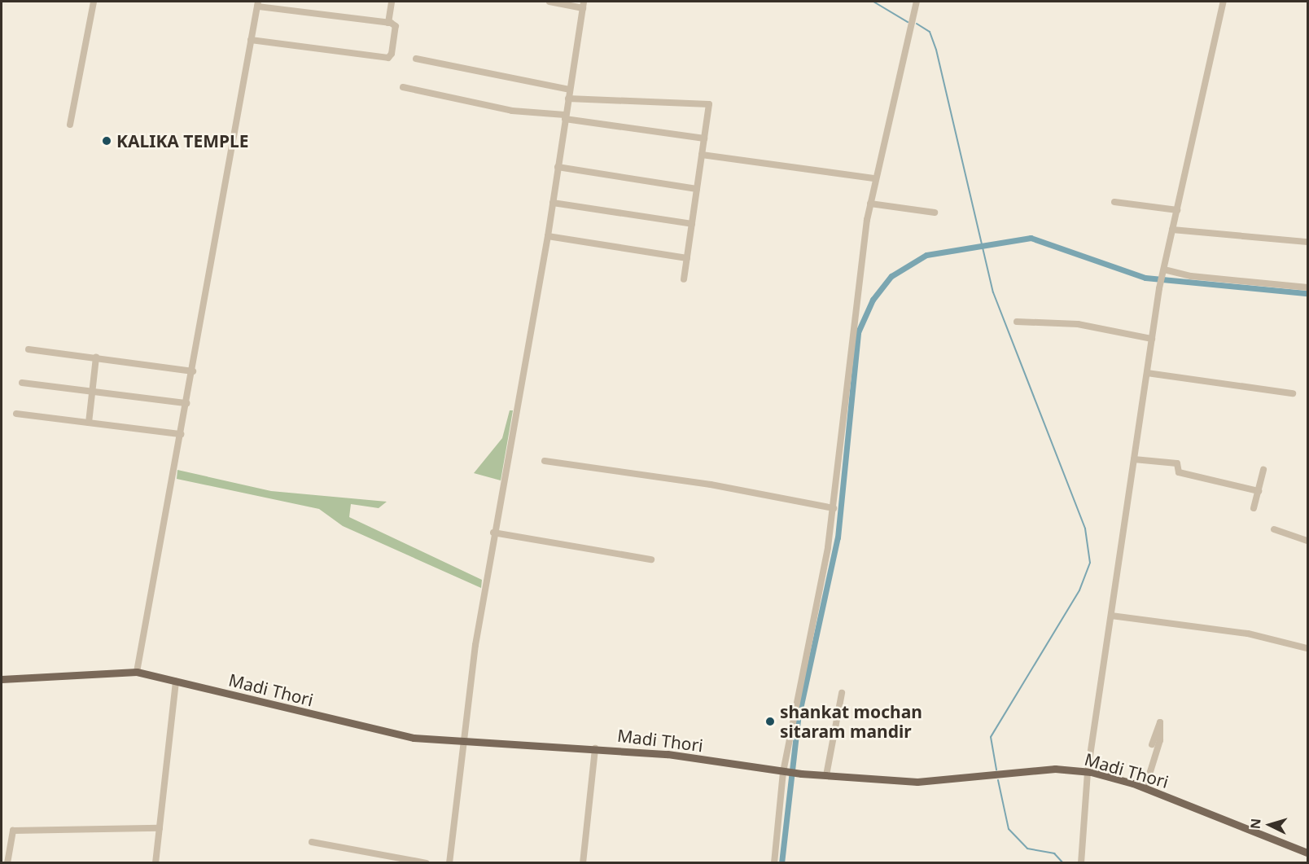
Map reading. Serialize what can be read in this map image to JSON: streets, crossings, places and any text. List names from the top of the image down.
{
  "streets": {
    "main road": ["Madi Thori"]
  },
  "places": ["KALIKA TEMPLE", "shankat mochan sitaram mandir"],
  "north": "left"
}
